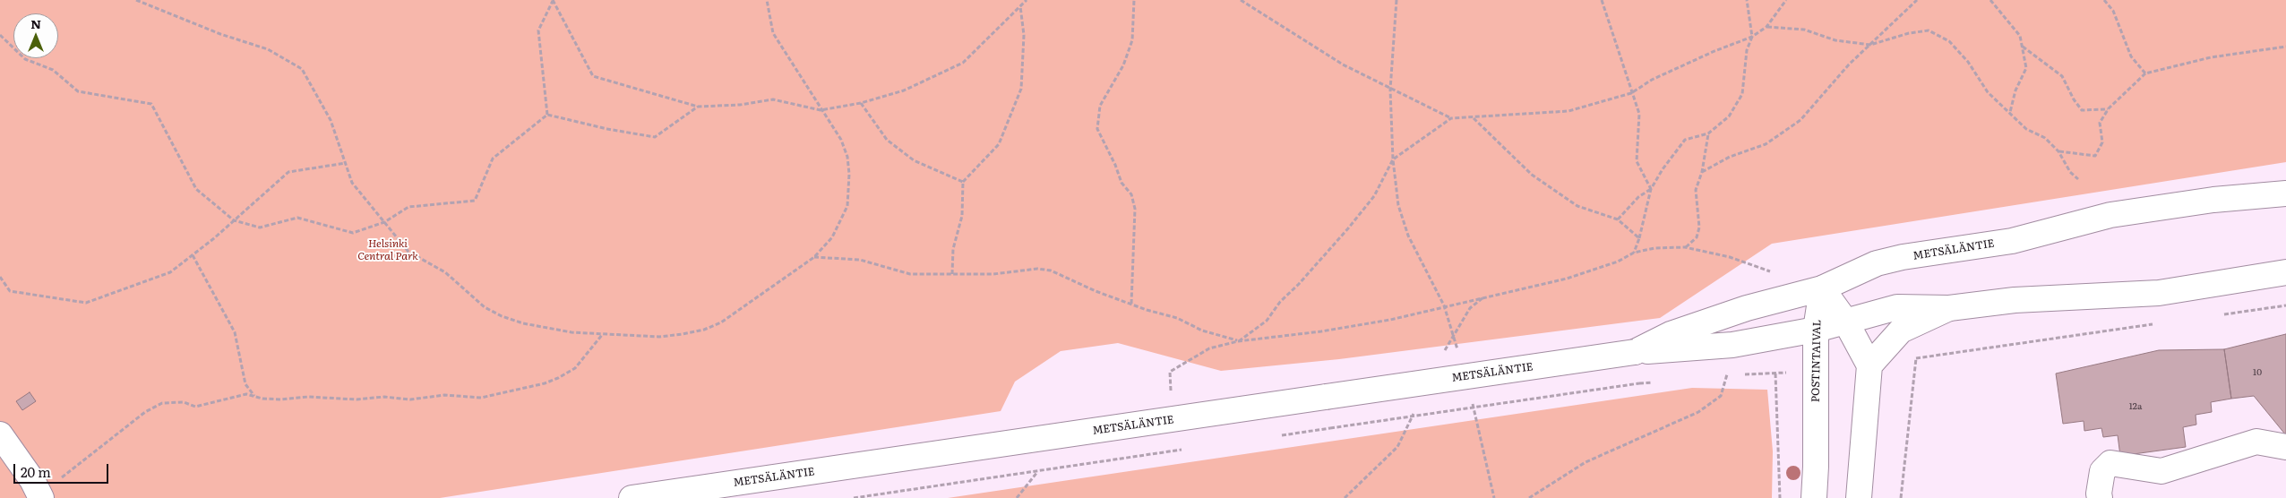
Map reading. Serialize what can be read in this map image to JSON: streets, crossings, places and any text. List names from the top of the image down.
{
  "streets": {
    "main road": ["METSÄLÄNTIE", "POSTINTAIVAL"]
  },
  "crossings": [
    ["METSÄLÄNTIE", "POSTINTAIVAL"]
  ],
  "parks": ["Helsinki Central Park"],
  "house_numbers": ["10", "12a"],
  "scale_bar": "20 m",
  "north": "top"
}
